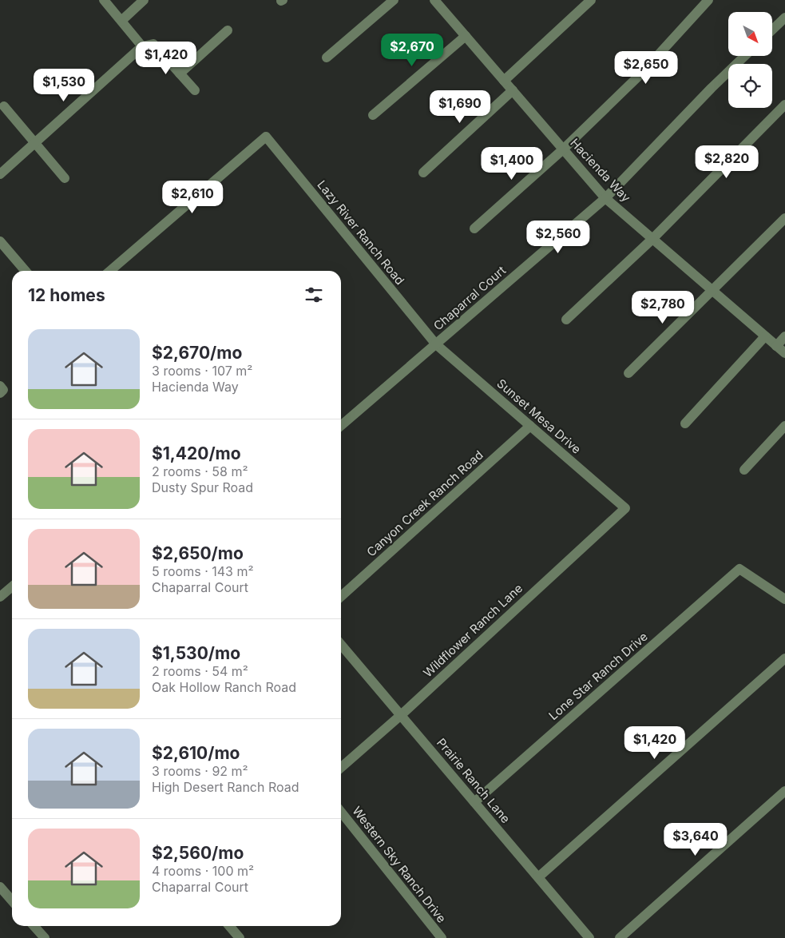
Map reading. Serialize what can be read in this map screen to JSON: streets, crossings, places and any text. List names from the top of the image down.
{
  "streets": {
    "street": [
      "Hacienda Way",
      "Lazy River Ranch Road",
      "Chaparral Court",
      "Sunset Mesa Drive",
      "Canyon Creek Ranch Road",
      "Wildflower Ranch Lane",
      "Lone Star Ranch Drive",
      "Prairie Ranch Lane",
      "Western Sky Ranch Drive"
    ]
  },
  "crossings": [
    ["Hacienda Way", "Chaparral Court"],
    ["Lazy River Ranch Road", "Chaparral Court"],
    ["Lazy River Ranch Road", "Sunset Mesa Drive"],
    ["Chaparral Court", "Sunset Mesa Drive"],
    ["Sunset Mesa Drive", "Canyon Creek Ranch Road"],
    ["Sunset Mesa Drive", "Wildflower Ranch Lane"],
    ["Wildflower Ranch Lane", "Prairie Ranch Lane"],
    ["Lone Star Ranch Drive", "Prairie Ranch Lane"]
  ],
  "north": "bottom right",
  "page": {
    "price": [
      "$2,670",
      "$1,420",
      "$2,650",
      "$1,530",
      "$1,690",
      "$2,820",
      "$1,400",
      "$2,610",
      "$2,560",
      "$2,780",
      "$1,420",
      "$3,640"
    ],
    "heading": "12 homes",
    "list": [
      {
        "name": "$2,670/mo",
        "note": "3 rooms · 107 m² · Hacienda Way"
      },
      {
        "name": "$1,420/mo",
        "note": "2 rooms · 58 m² · Dusty Spur Road"
      },
      {
        "name": "$2,650/mo",
        "note": "5 rooms · 143 m² · Chaparral Court"
      },
      {
        "name": "$1,530/mo",
        "note": "2 rooms · 54 m² · Oak Hollow Ranch Road"
      },
      {
        "name": "$2,610/mo",
        "note": "3 rooms · 92 m² · High Desert Ranch Road"
      },
      {
        "name": "$2,560/mo",
        "note": "4 rooms · 100 m² · Chaparral Court"
      }
    ]
  }
}
